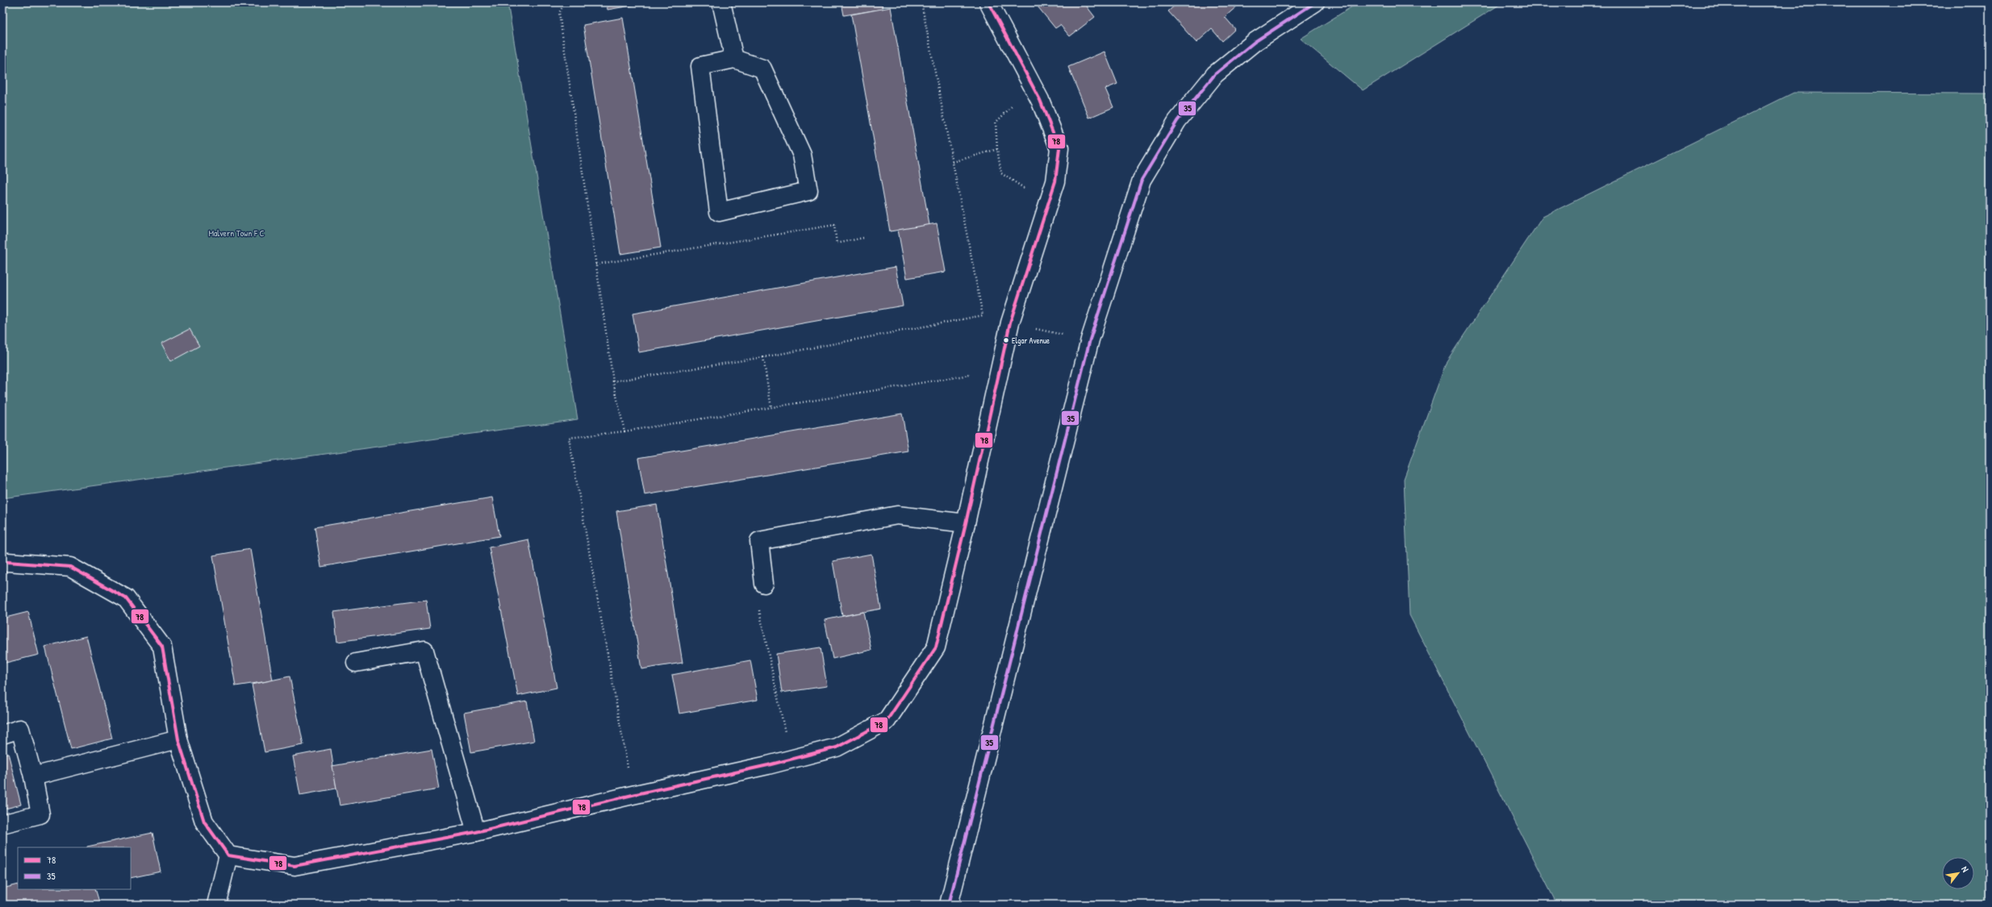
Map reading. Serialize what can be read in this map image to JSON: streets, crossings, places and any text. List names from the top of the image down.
{
  "parks": ["Malvern Town F C"],
  "places": ["Elgar Avenue"],
  "lines": ["transit line 78", "transit line 35"],
  "legend": ["78", "35"],
  "north": "top right"
}
